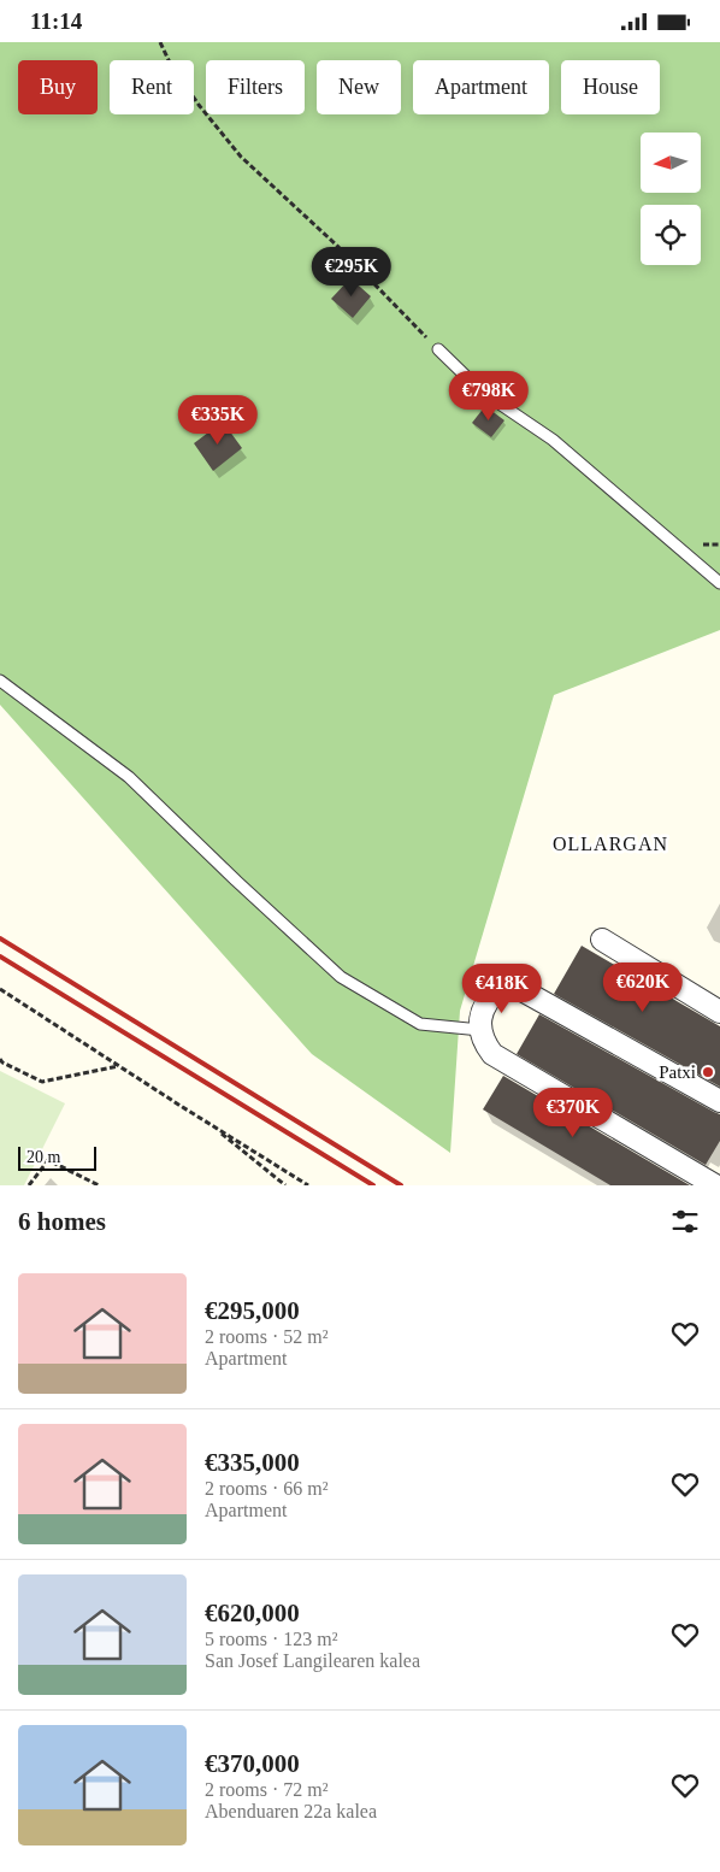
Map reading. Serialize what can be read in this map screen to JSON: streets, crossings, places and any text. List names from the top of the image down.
{
  "districts": ["OLLARGAN"],
  "places": ["Patxi"],
  "scale_bar": "20 m",
  "north": "left",
  "page": {
    "status": "11:14",
    "chip": [
      "Buy",
      "Rent",
      "Filters",
      "New",
      "Apartment",
      "House"
    ],
    "price": [
      "€295K",
      "€798K",
      "€335K",
      "€620K",
      "€418K",
      "€370K"
    ],
    "scale": "20 m",
    "heading": "6 homes",
    "list": [
      {
        "name": "€295,000",
        "note": "2 rooms · 52 m² · Apartment"
      },
      {
        "name": "€335,000",
        "note": "2 rooms · 66 m² · Apartment"
      },
      {
        "name": "€620,000",
        "note": "5 rooms · 123 m² · San Josef Langilearen kalea"
      },
      {
        "name": "€370,000",
        "note": "2 rooms · 72 m² · Abenduaren 22a kalea"
      }
    ]
  }
}
